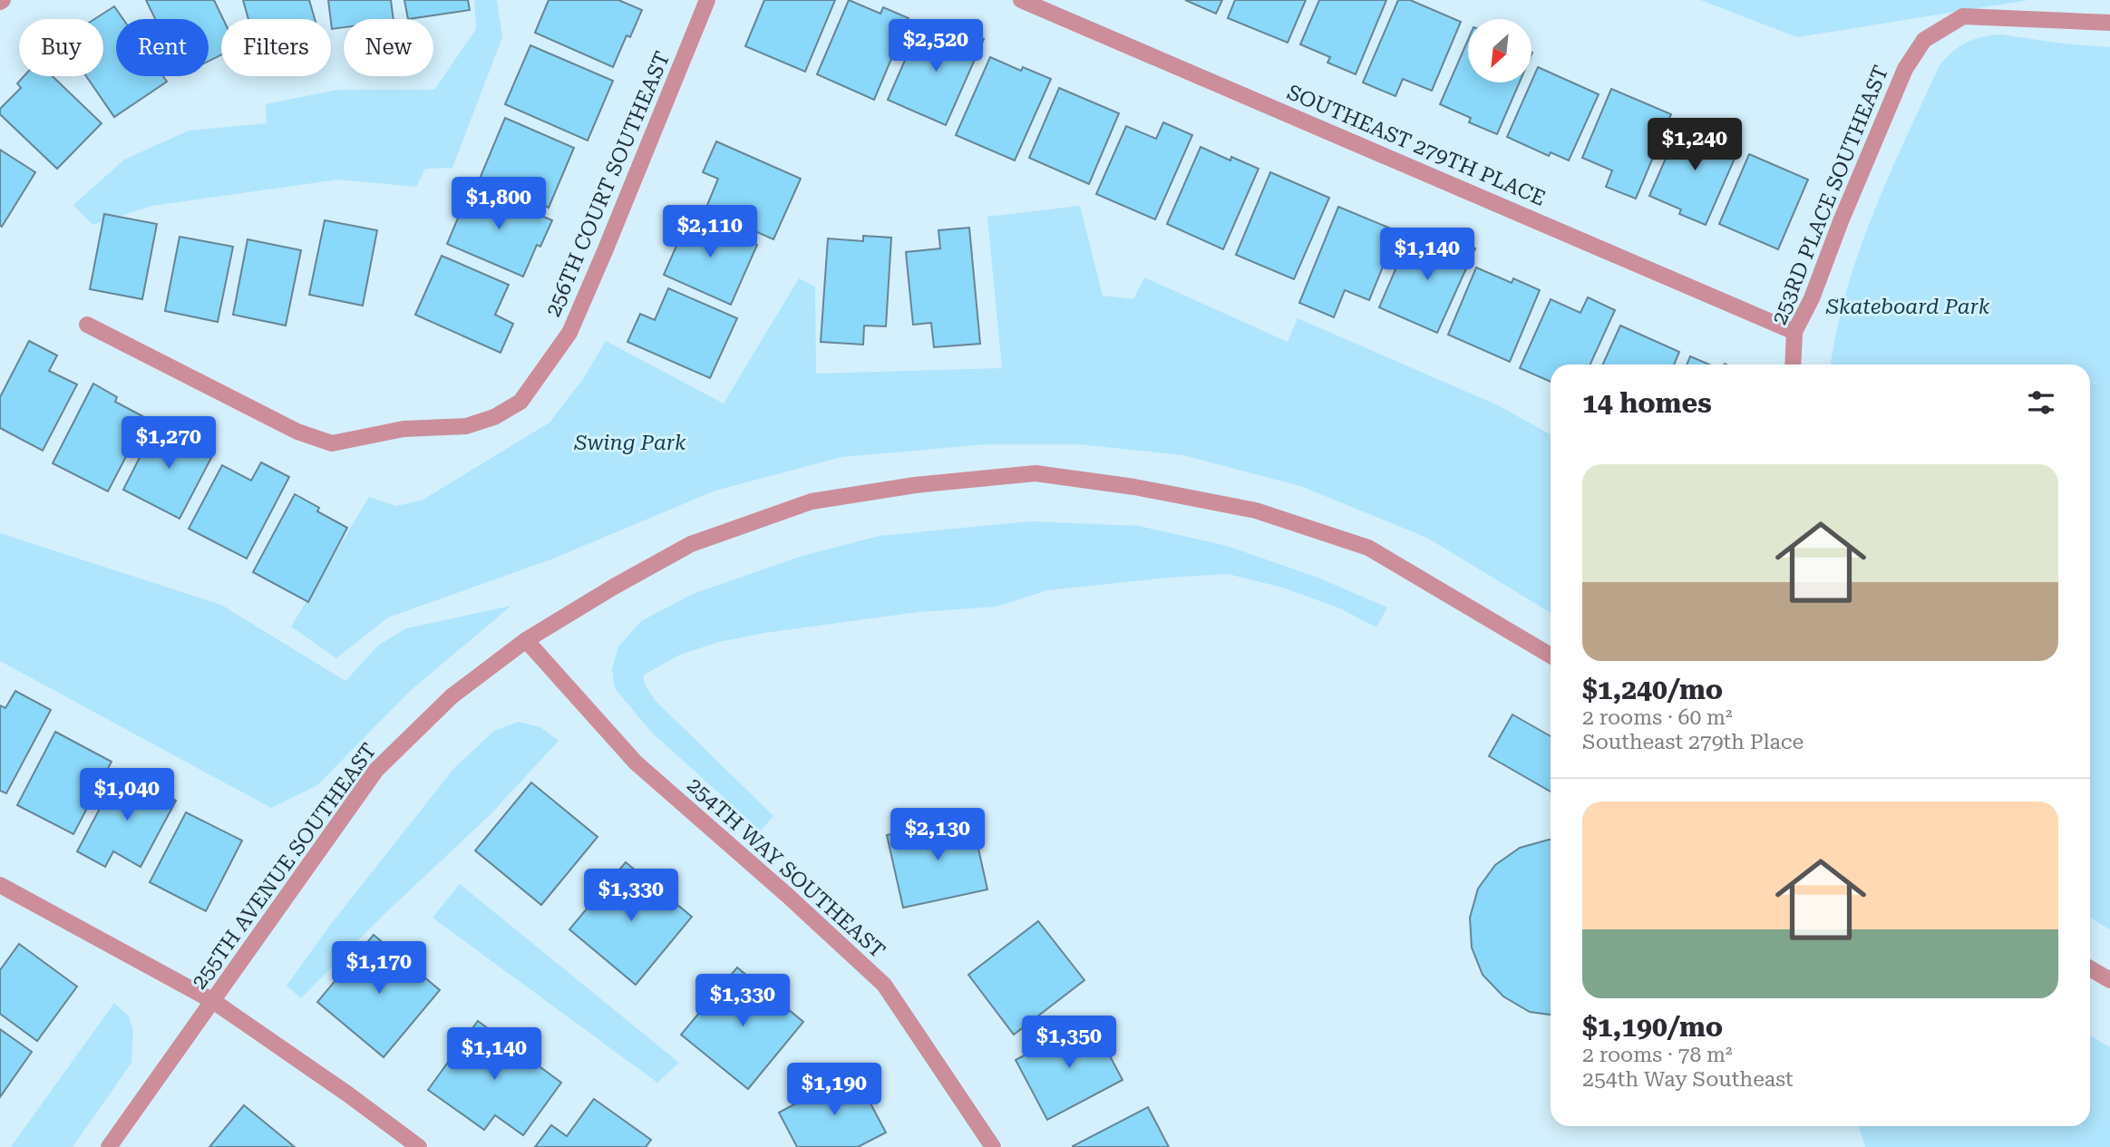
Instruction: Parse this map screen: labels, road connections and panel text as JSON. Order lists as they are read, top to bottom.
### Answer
{
  "streets": {
    "street": [
      "SOUTHEAST 279TH PLACE",
      "256TH COURT SOUTHEAST",
      "253RD PLACE SOUTHEAST",
      "255TH AVENUE SOUTHEAST",
      "254TH WAY SOUTHEAST"
    ]
  },
  "crossings": [
    ["SOUTHEAST 279TH PLACE", "253RD PLACE SOUTHEAST"],
    ["255TH AVENUE SOUTHEAST", "254TH WAY SOUTHEAST"]
  ],
  "parks": ["Skateboard Park", "Swing Park"],
  "north": "bottom left",
  "page": {
    "price": [
      "$2,520",
      "$1,240",
      "$1,800",
      "$2,110",
      "$1,140",
      "$1,270",
      "$1,040",
      "$2,130",
      "$1,330",
      "$1,170",
      "$1,330",
      "$1,350",
      "$1,140",
      "$1,190"
    ],
    "chip": [
      "Buy",
      "Rent",
      "Filters",
      "New"
    ],
    "heading": "14 homes",
    "list": [
      {
        "name": "$1,240/mo",
        "note": "2 rooms · 60 m² · Southeast 279th Place"
      },
      {
        "name": "$1,190/mo",
        "note": "2 rooms · 78 m² · 254th Way Southeast"
      }
    ]
  }
}
